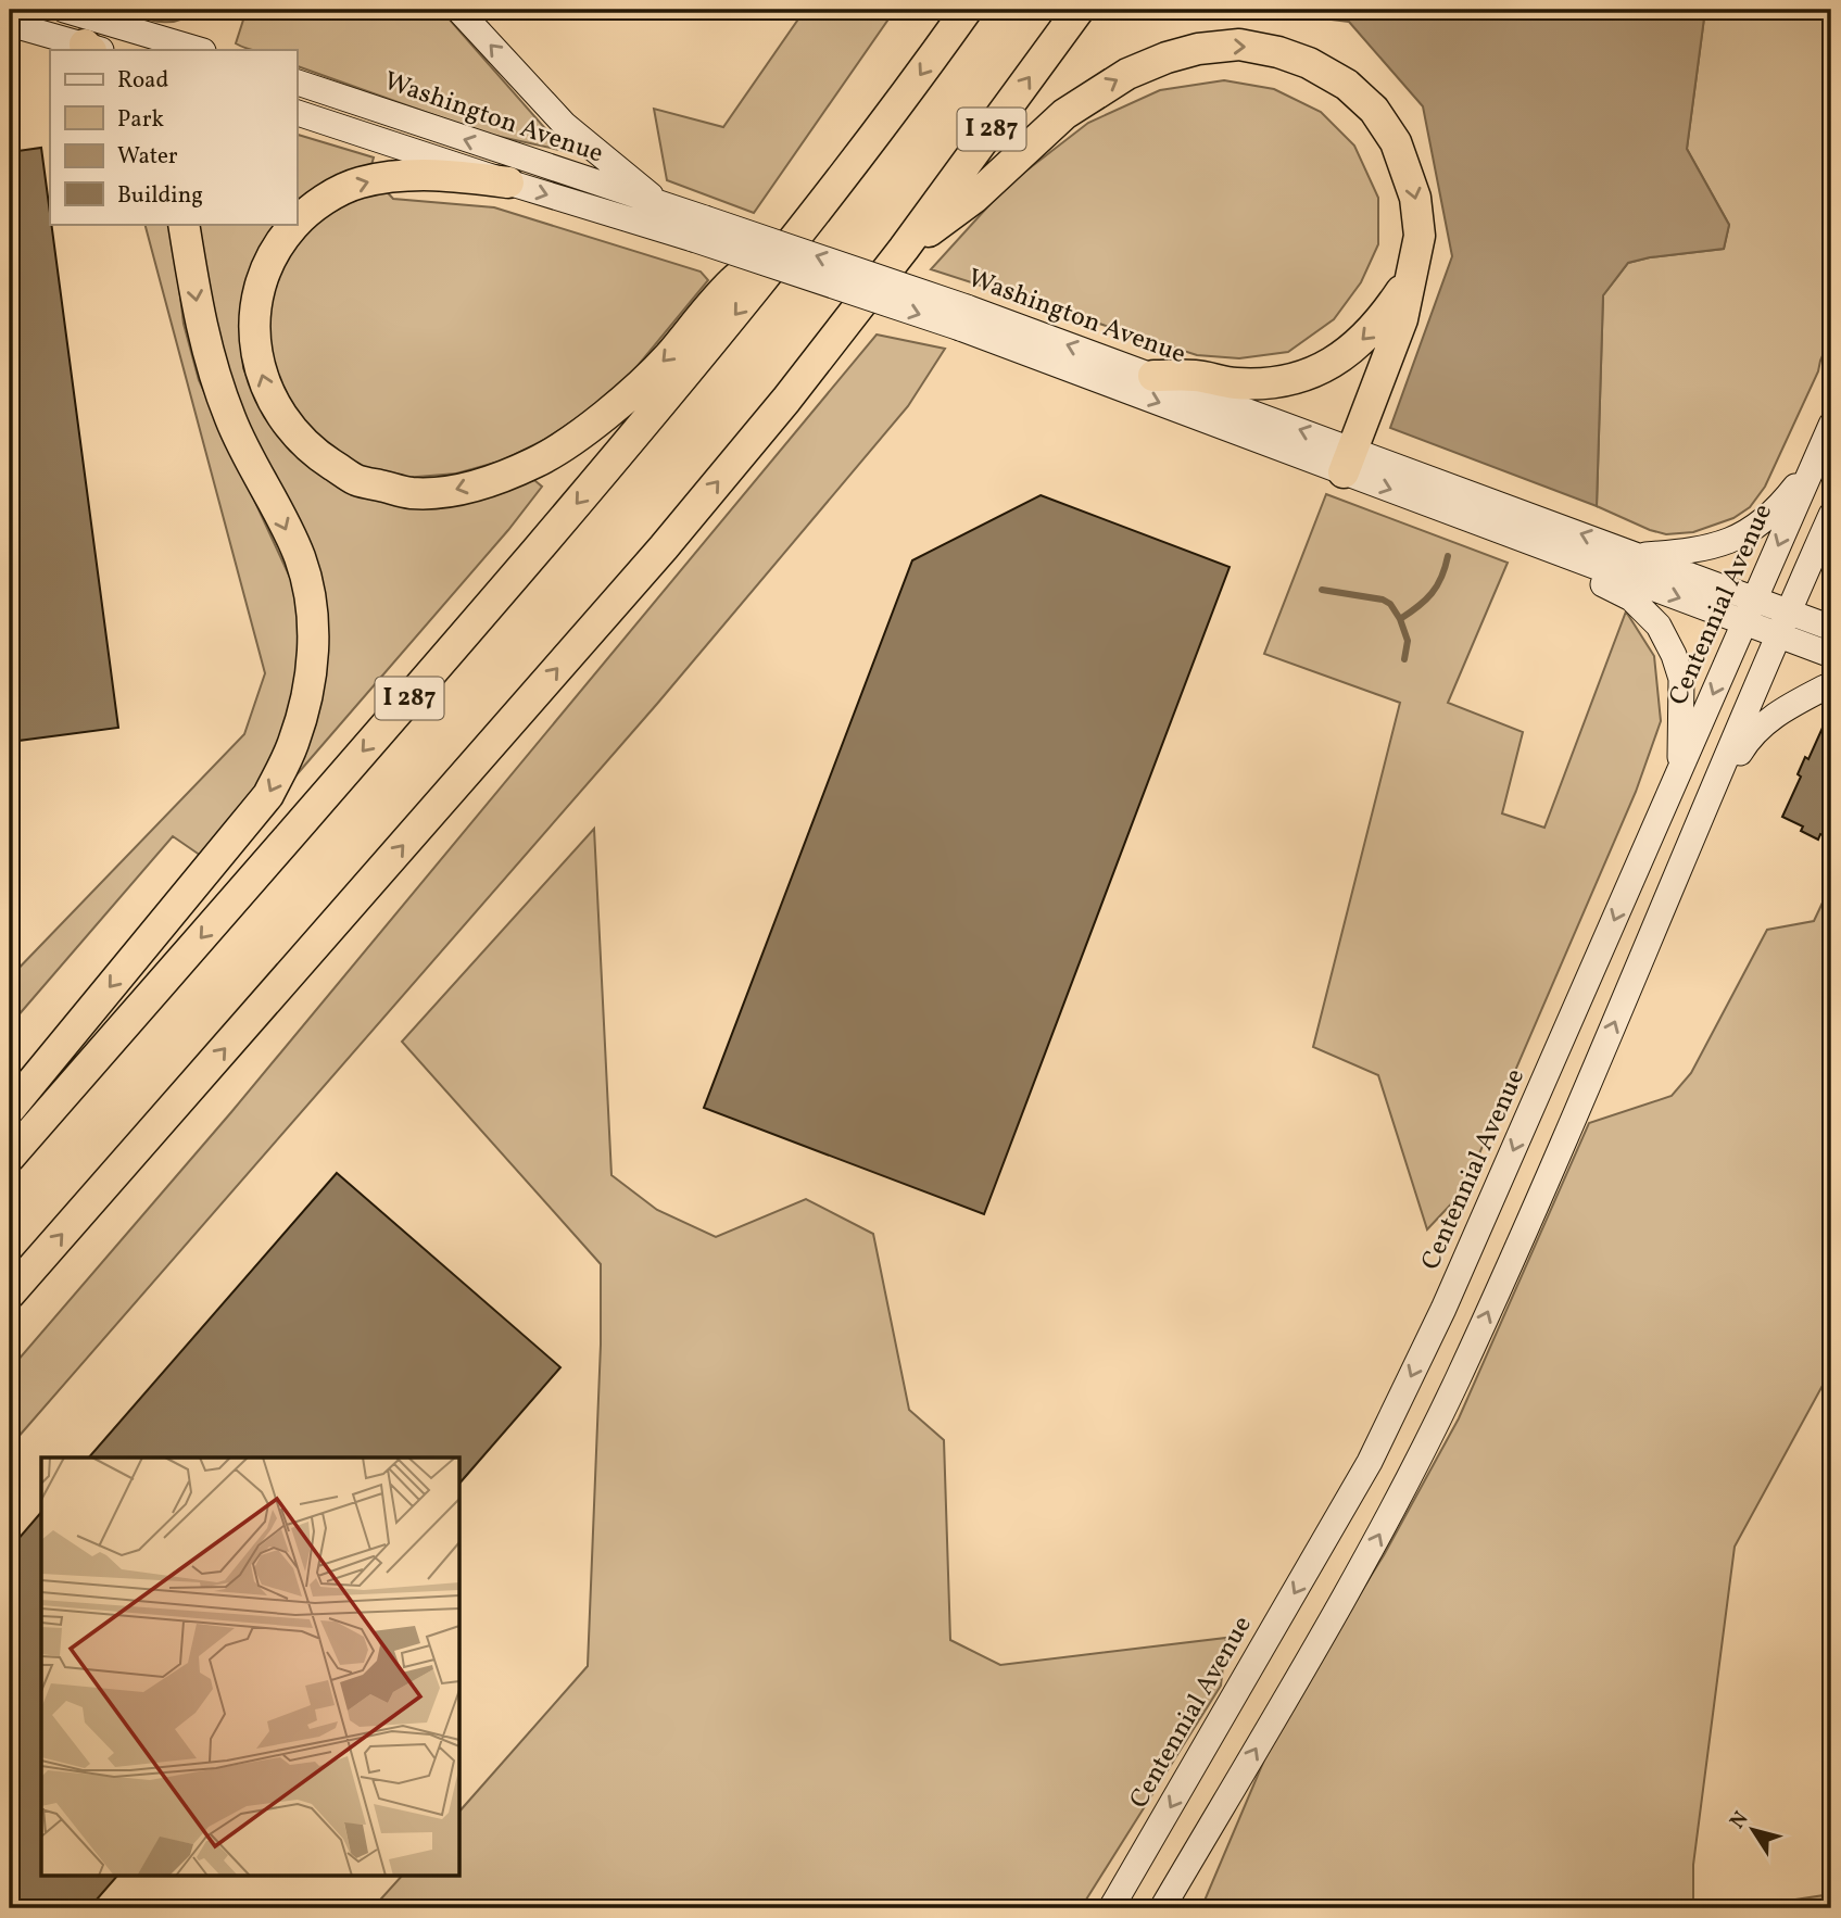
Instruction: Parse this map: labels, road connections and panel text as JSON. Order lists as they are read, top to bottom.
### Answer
{
  "streets": {
    "highway": ["I 287"],
    "main road": ["Washington Avenue", "Centennial Avenue"]
  },
  "crossings": [
    ["Washington Avenue", "Centennial Avenue"]
  ],
  "legend": [
    "Road",
    "Park",
    "Water",
    "Building"
  ],
  "north": "top left"
}
